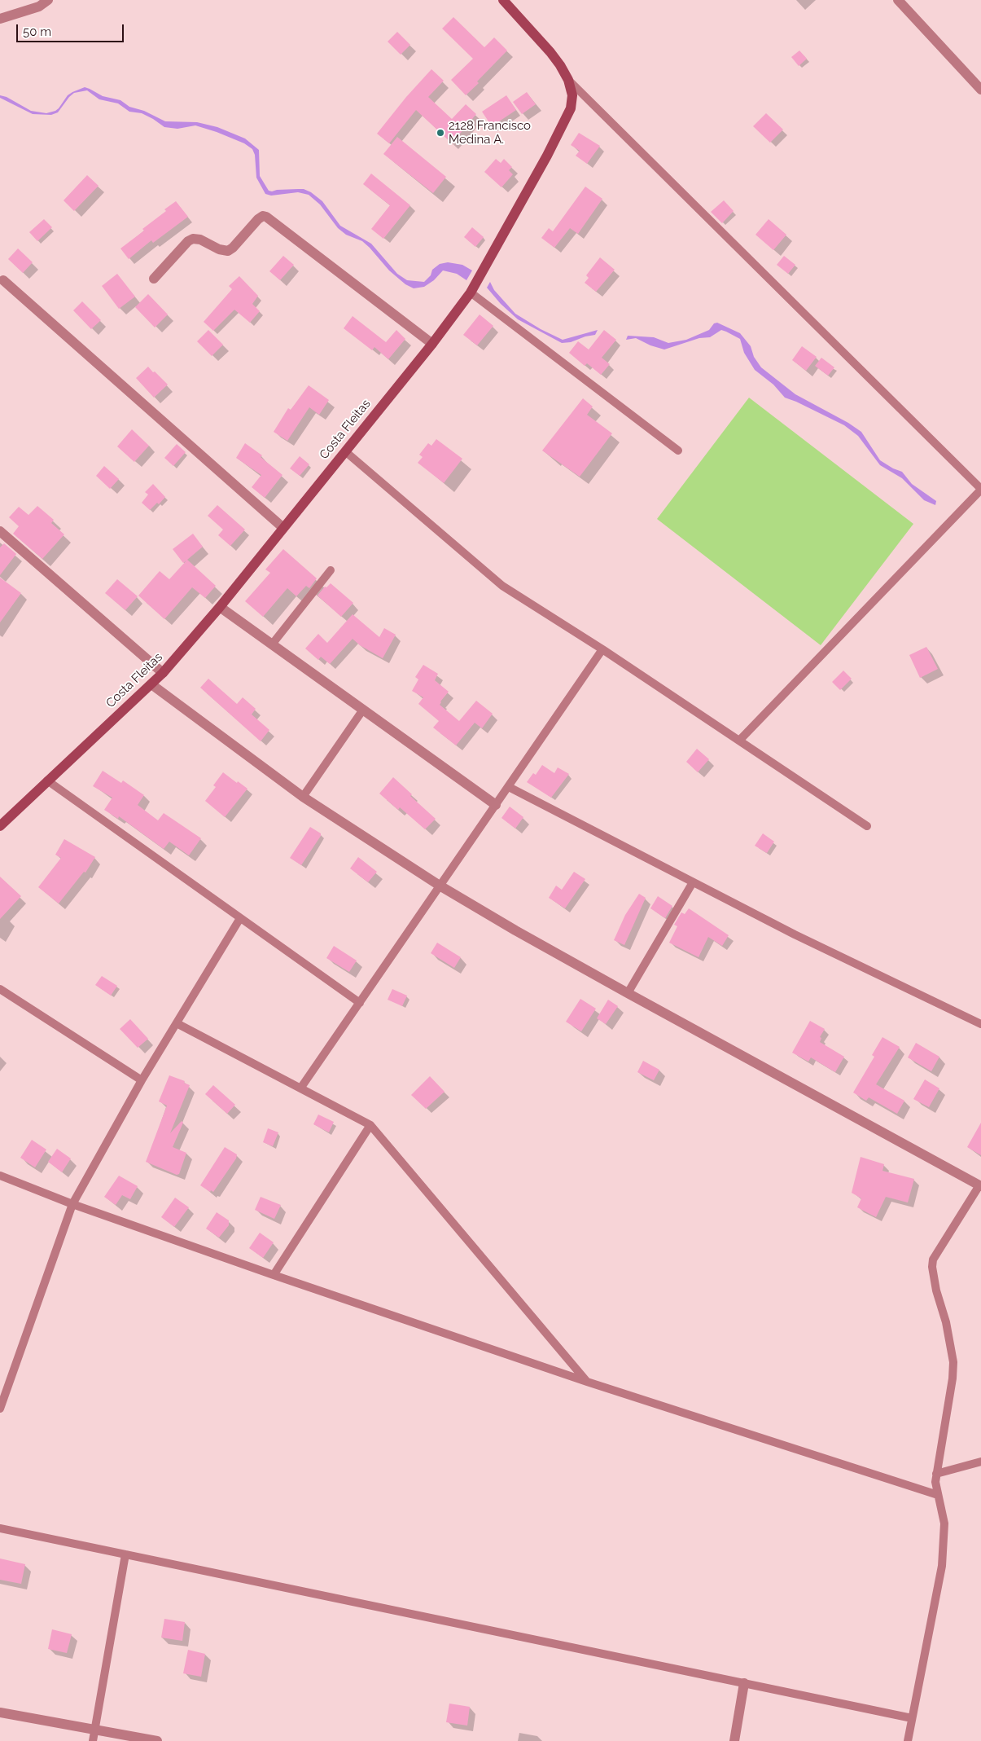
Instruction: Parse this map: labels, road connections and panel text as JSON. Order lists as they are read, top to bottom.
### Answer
{
  "streets": {
    "main road": ["Costa Fleitas"]
  },
  "places": ["2128 Francisco Medina A."],
  "scale_bar": "50 m"
}
